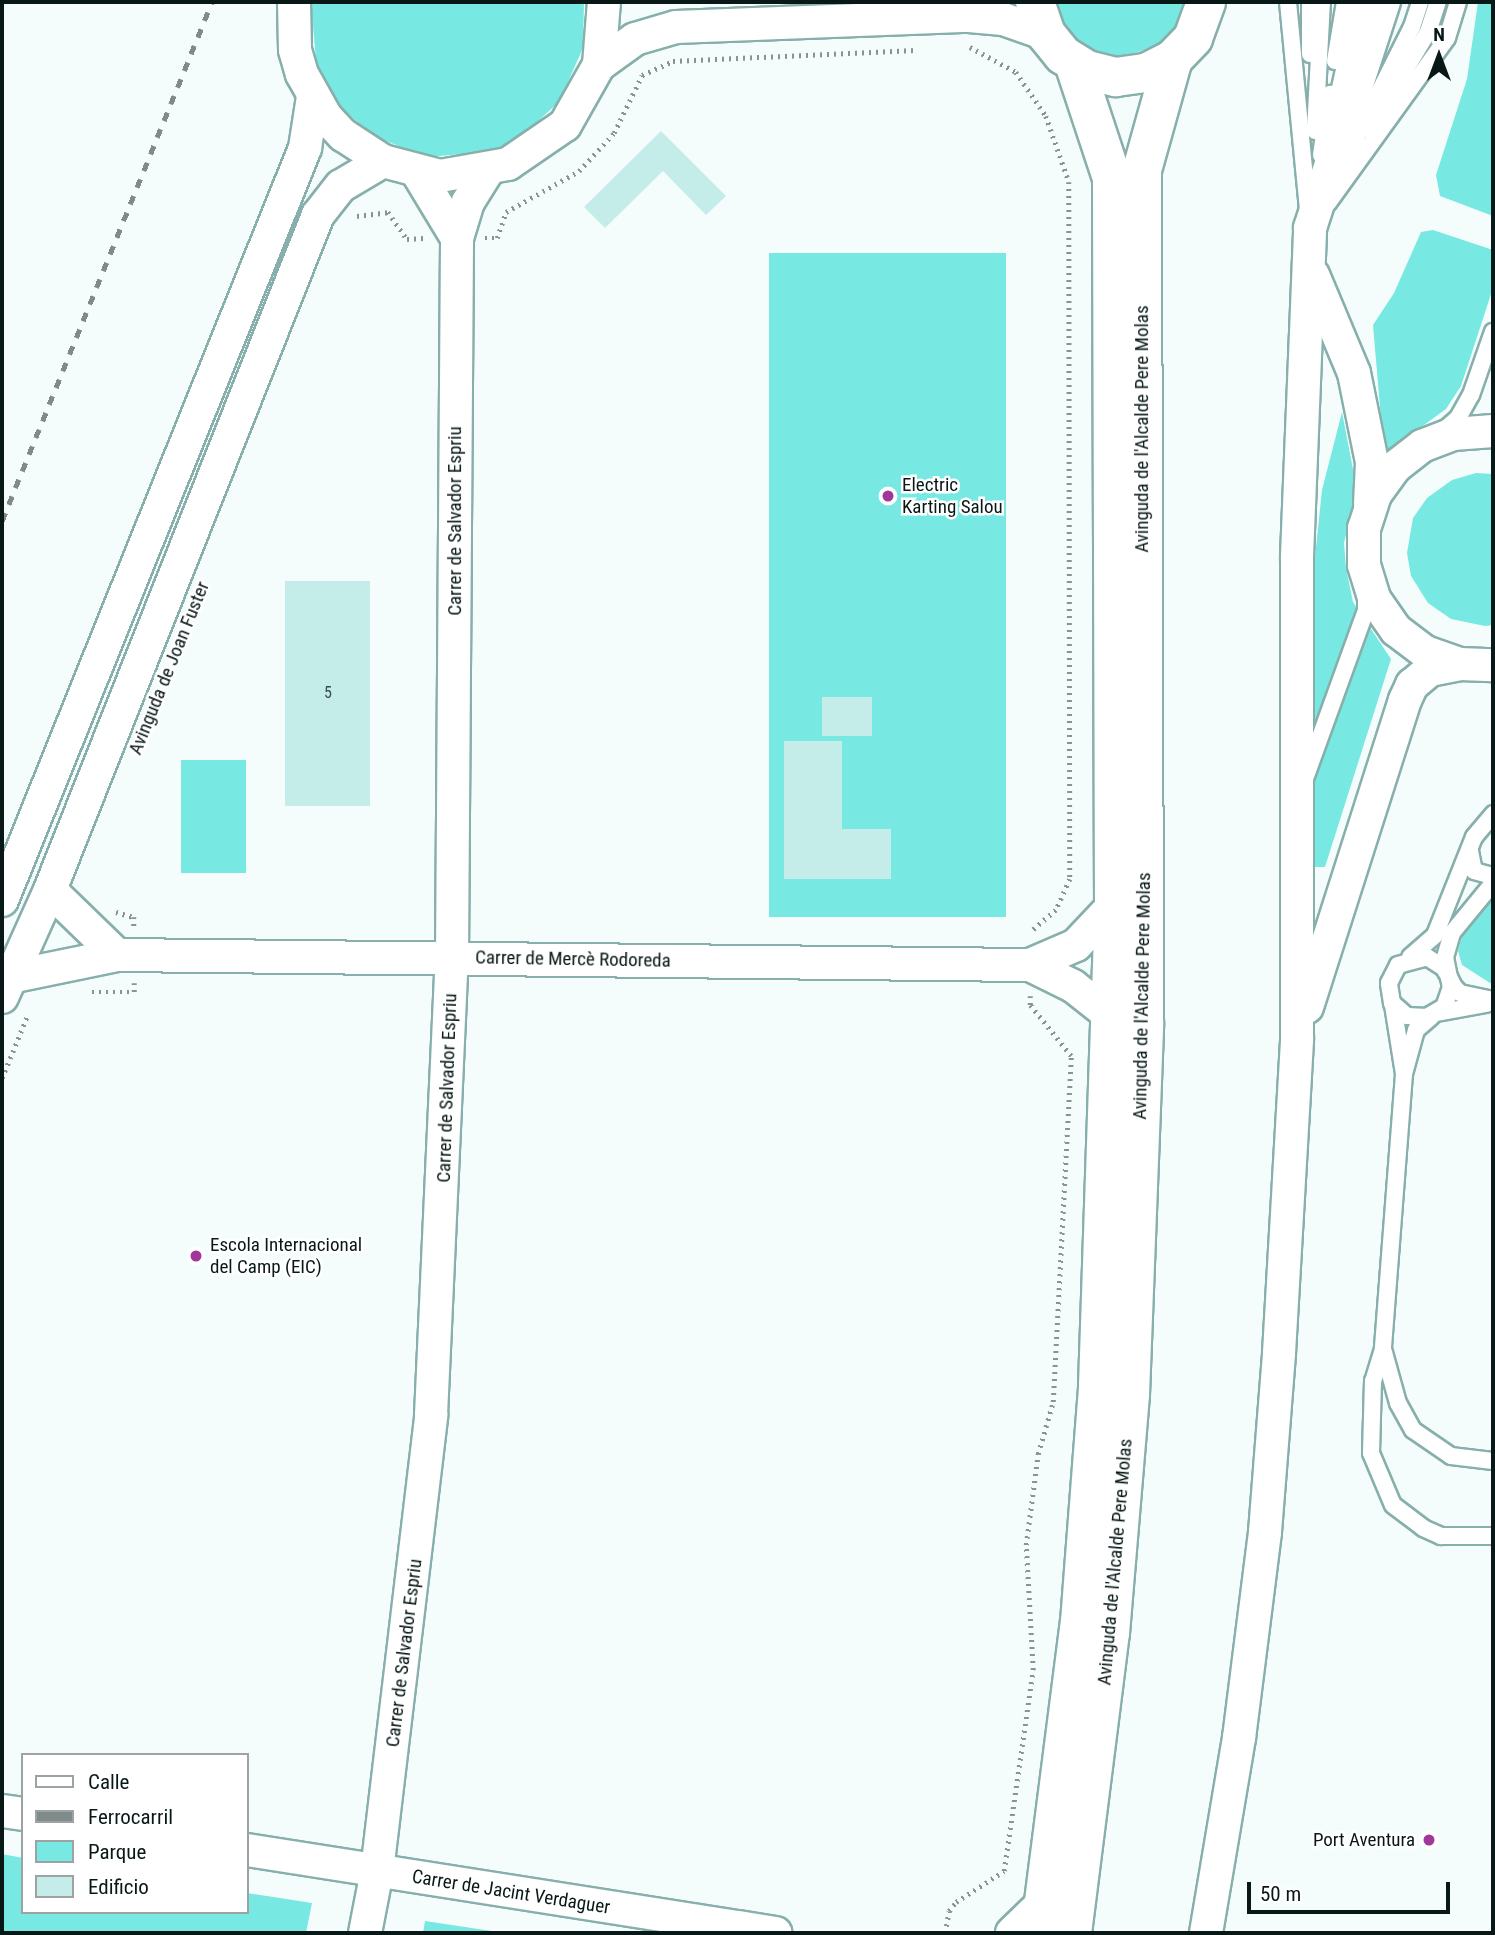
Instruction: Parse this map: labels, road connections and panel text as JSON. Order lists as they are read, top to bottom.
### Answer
{
  "streets": {
    "street": [
      "Avinguda de l'Alcalde Pere Molas",
      "Carrer de Salvador Espriu",
      "Avinguda de Joan Fuster",
      "Carrer de Mercè Rodoreda",
      "Carrer de Jacint Verdaguer"
    ]
  },
  "crossings": [
    ["Avinguda de l'Alcalde Pere Molas", "Carrer de Mercè Rodoreda"],
    ["Carrer de Salvador Espriu", "Carrer de Mercè Rodoreda"],
    ["Carrer de Salvador Espriu", "Carrer de Jacint Verdaguer"],
    ["Avinguda de Joan Fuster", "Carrer de Mercè Rodoreda"]
  ],
  "places": ["Electric Karting Salou", "Escola Internacional del Camp (EIC)", "Port Aventura"],
  "house_numbers": ["5"],
  "legend": [
    "Calle",
    "Ferrocarril",
    "Parque",
    "Edificio"
  ],
  "scale_bar": "50 m",
  "north": "top"
}
